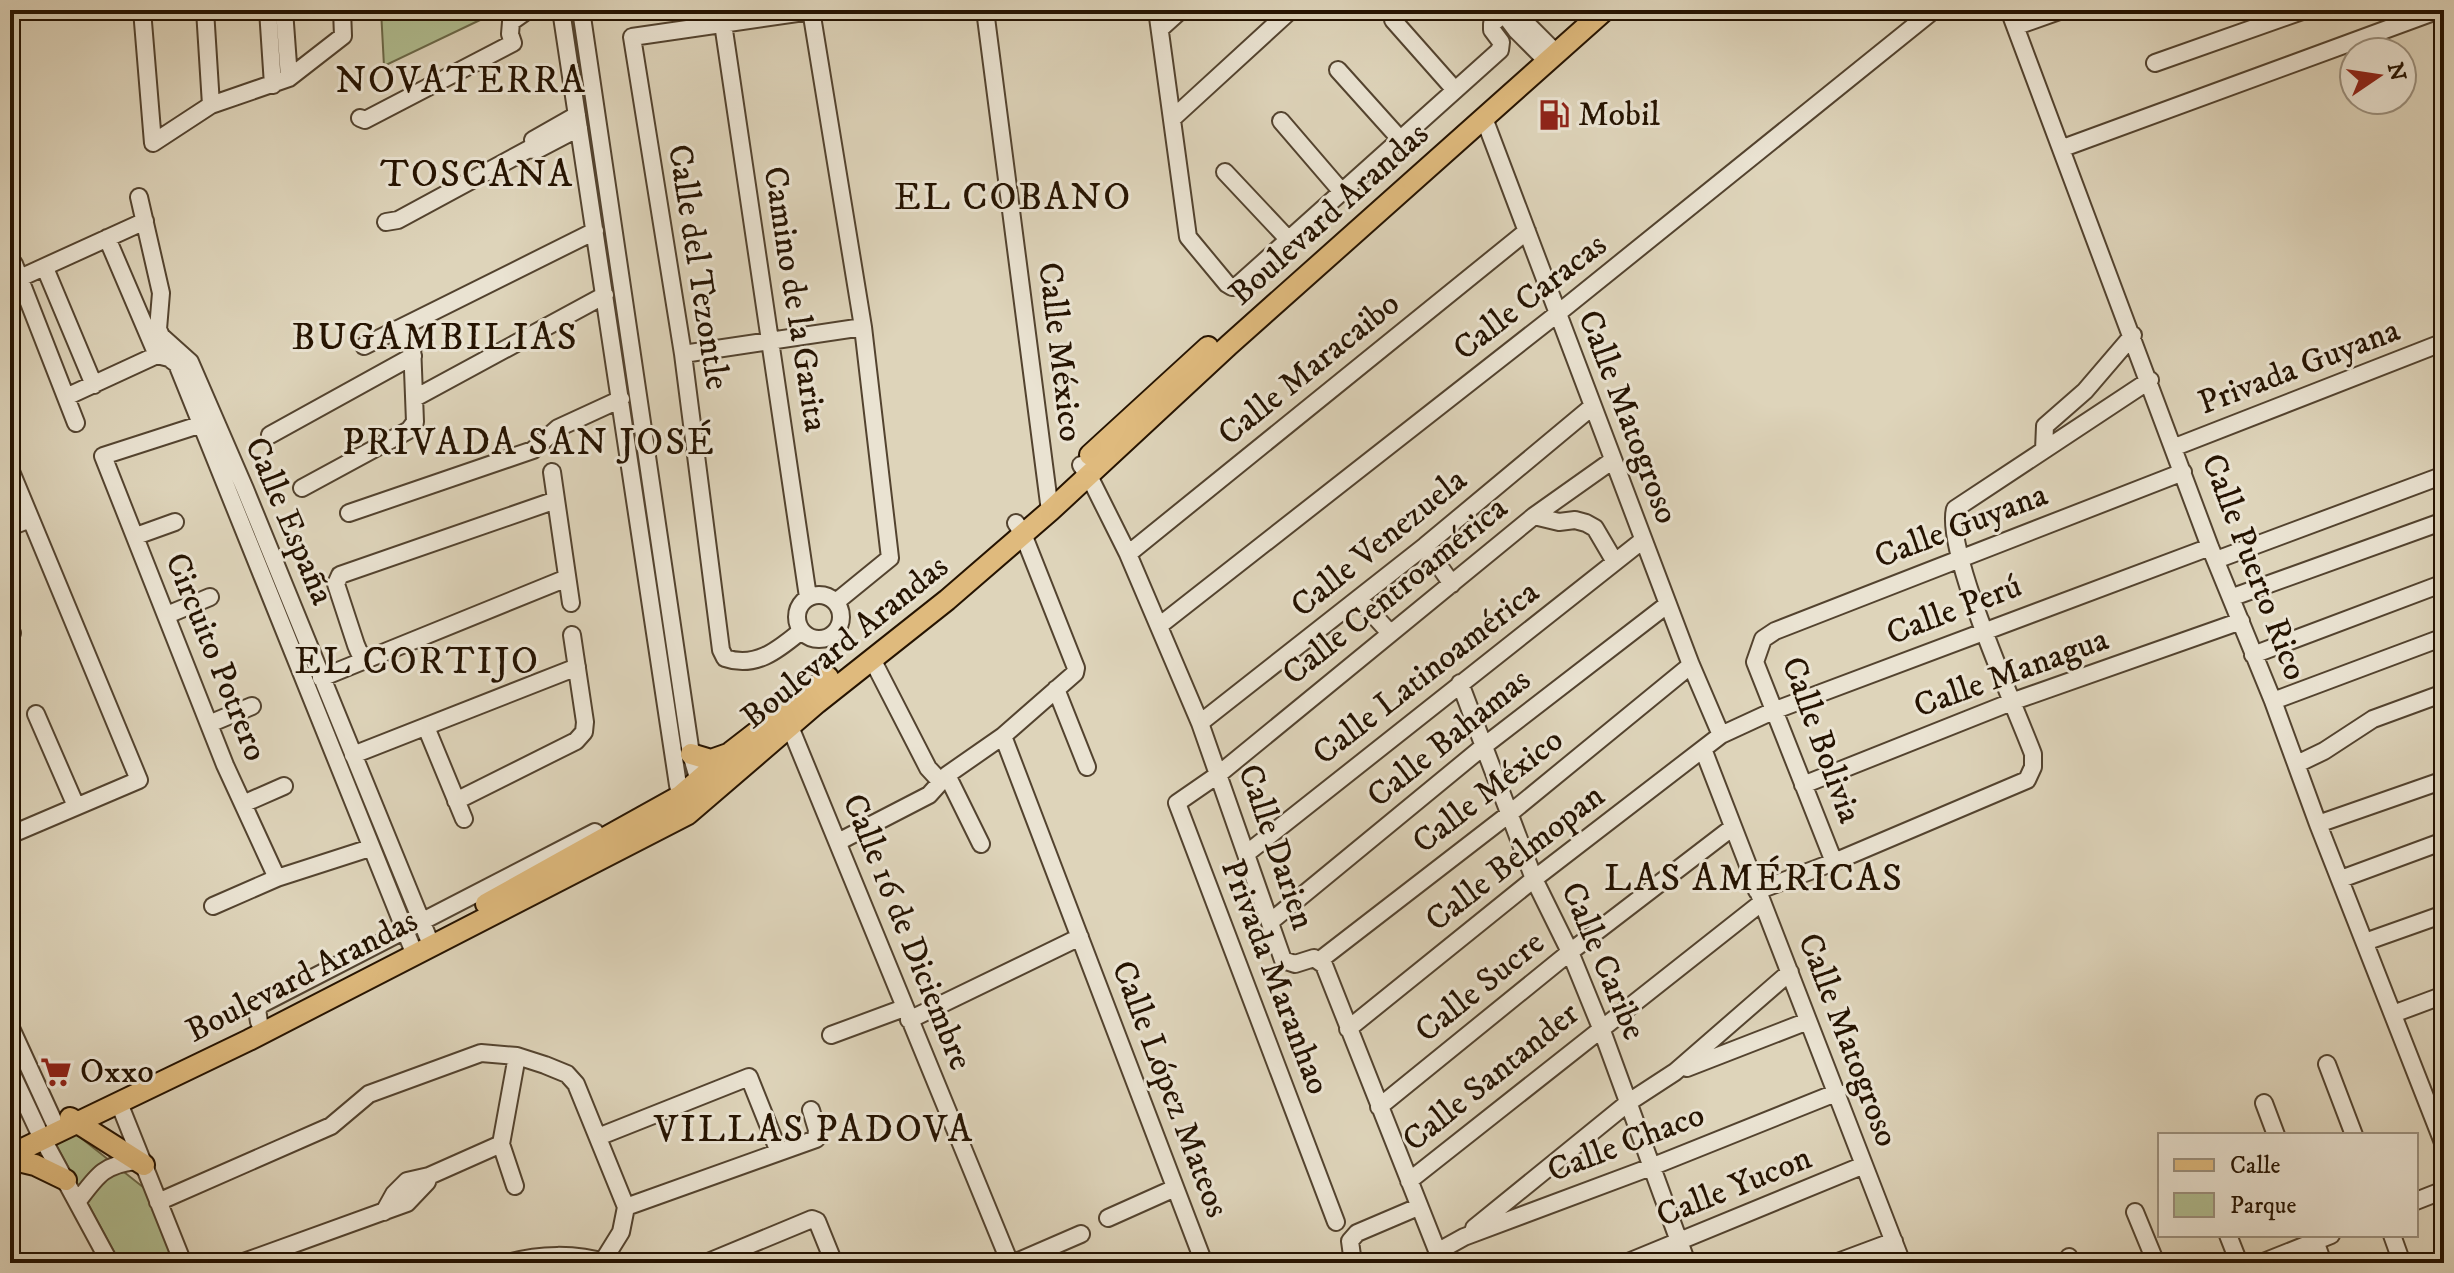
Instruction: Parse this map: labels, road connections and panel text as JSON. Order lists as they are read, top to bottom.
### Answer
{
  "streets": {
    "main road": ["Boulevard Arandas"],
    "street": [
      "Calle del Tezontle",
      "Calle Caracas",
      "Camino de la Garita",
      "Calle México",
      "Privada Guyana",
      "Calle Maracaibo",
      "Calle Matogroso",
      "Calle España",
      "Calle Guyana",
      "Calle Venezuela",
      "Calle Puerto Rico",
      "Calle Centroamérica",
      "Calle Perú",
      "Circuito Potrero",
      "Calle Latinoamérica",
      "Calle Managua",
      "Calle Bahamas",
      "Calle Bolivia",
      "Calle Darien",
      "Calle Belmopan",
      "Calle 16 de Diciembre",
      "Calle Caribe",
      "Privada Maranhao",
      "Calle Sucre",
      "Calle Santander",
      "Calle López Mateos",
      "Calle Chaco",
      "Calle Yucon"
    ]
  },
  "crossings": [
    ["Boulevard Arandas", "Calle México"],
    ["Boulevard Arandas", "Calle Matogroso"],
    ["Boulevard Arandas", "Calle España"],
    ["Boulevard Arandas", "Calle Darien"],
    ["Boulevard Arandas", "Calle 16 de Diciembre"],
    ["Calle del Tezontle", "Camino de la Garita"],
    ["Calle Caracas", "Calle Matogroso"],
    ["Calle Caracas", "Calle Darien"],
    ["Calle México", "Calle Matogroso"],
    ["Calle México", "Calle Darien"],
    ["Calle México", "Calle Caribe"],
    ["Privada Guyana", "Calle Puerto Rico"],
    ["Calle Maracaibo", "Calle Matogroso"],
    ["Calle Maracaibo", "Calle Darien"],
    ["Calle Matogroso", "Calle Venezuela"],
    ["Calle Matogroso", "Calle Centroamérica"],
    ["Calle Matogroso", "Calle Perú"],
    ["Calle Matogroso", "Calle Latinoamérica"],
    ["Calle Matogroso", "Calle Bahamas"],
    ["Calle Matogroso", "Calle Belmopan"],
    ["Calle Matogroso", "Calle Sucre"],
    ["Calle Matogroso", "Calle Santander"],
    ["Calle Matogroso", "Calle Chaco"],
    ["Calle Matogroso", "Calle Yucon"],
    ["Calle España", "Circuito Potrero"],
    ["Calle Guyana", "Calle Puerto Rico"],
    ["Calle Guyana", "Calle Bolivia"],
    ["Calle Venezuela", "Calle Darien"],
    ["Calle Puerto Rico", "Calle Perú"],
    ["Calle Puerto Rico", "Calle Managua"],
    ["Calle Centroamérica", "Calle Darien"],
    ["Calle Centroamérica", "Privada Maranhao"],
    ["Calle Perú", "Calle Bolivia"],
    ["Calle Perú", "Calle Belmopan"],
    ["Calle Latinoamérica", "Calle Darien"],
    ["Calle Latinoamérica", "Calle Caribe"],
    ["Calle Managua", "Calle Bolivia"],
    ["Calle Managua", "Calle Santander"],
    ["Calle Bahamas", "Calle Darien"],
    ["Calle Bahamas", "Calle Caribe"],
    ["Calle Bolivia", "Calle Santander"],
    ["Calle Darien", "Calle Belmopan"],
    ["Calle Darien", "Privada Maranhao"],
    ["Calle Darien", "Calle Sucre"],
    ["Calle Darien", "Calle Santander"],
    ["Calle Darien", "Calle Chaco"],
    ["Calle Belmopan", "Calle Caribe"],
    ["Calle 16 de Diciembre", "Calle López Mateos"],
    ["Calle Caribe", "Calle Sucre"],
    ["Calle Caribe", "Calle Santander"],
    ["Calle Caribe", "Calle Chaco"],
    ["Calle Caribe", "Calle Yucon"]
  ],
  "districts": [
    "NOVATERRA",
    "TOSCANA",
    "EL COBANO",
    "BUGAMBILIAS",
    "PRIVADA SAN JOSÉ",
    "EL CORTIJO",
    "LAS AMÉRICAS",
    "VILLAS PADOVA"
  ],
  "places": {
    "fuel station": ["Mobil"],
    "supermarket": ["Oxxo"]
  },
  "legend": ["Calle", "Parque"],
  "north": "right"
}
